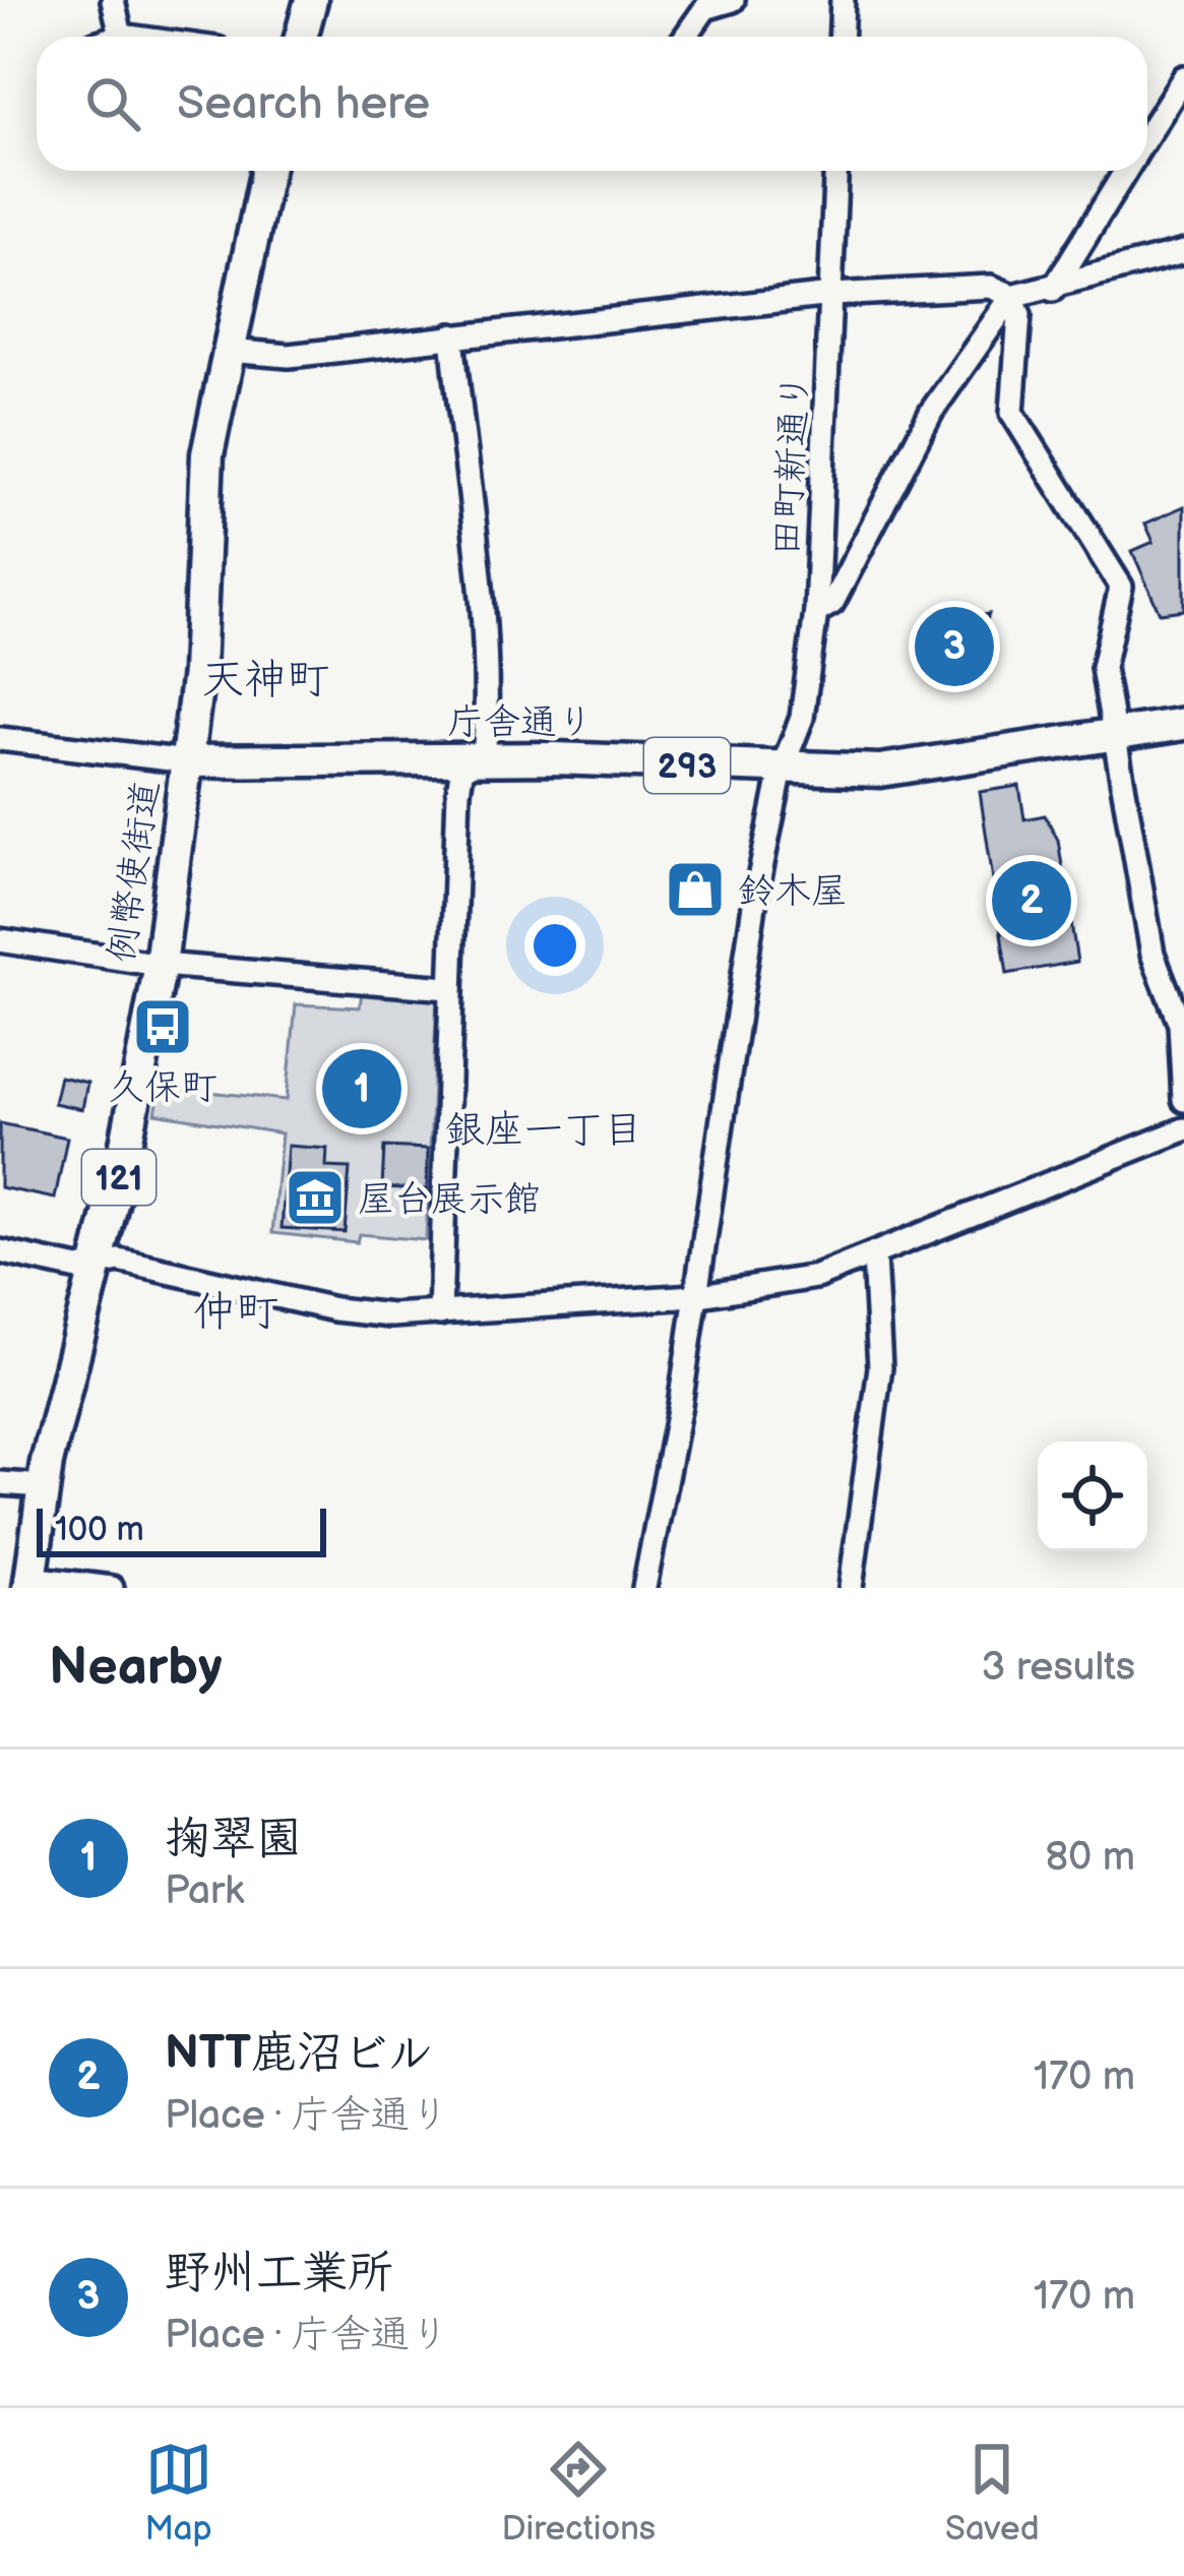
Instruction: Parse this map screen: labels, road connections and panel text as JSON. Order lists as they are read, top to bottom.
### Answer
{
  "streets": {
    "highway": [
      "庁舎通り",
      "293",
      "例幣使街道",
      "121"
    ],
    "street": ["田町新通り"]
  },
  "crossings": [
    ["田町新通り", "庁舎通り"],
    ["庁舎通り", "例幣使街道"]
  ],
  "districts": ["天神町", "銀座一丁目", "仲町"],
  "places": {
    "shop": ["鈴木屋"],
    "bus stop": ["久保町"],
    "museum": ["屋台展示館"]
  },
  "scale_bar": "100 m",
  "page": {
    "search": "Search here",
    "pins": ["3", "2", "1"],
    "scale": "100 m",
    "heading": ["Nearby", "3 results"],
    "list": [
      {
        "mark": "1",
        "name": "掬翠園",
        "note": "Park",
        "value": "80 m"
      },
      {
        "mark": "2",
        "name": "NTT鹿沼ビル",
        "note": "Place · 庁舎通り",
        "value": "170 m"
      },
      {
        "mark": "3",
        "name": "野州工業所",
        "note": "Place · 庁舎通り",
        "value": "170 m"
      }
    ],
    "nav": ["Map", "Directions", "Saved"]
  }
}
